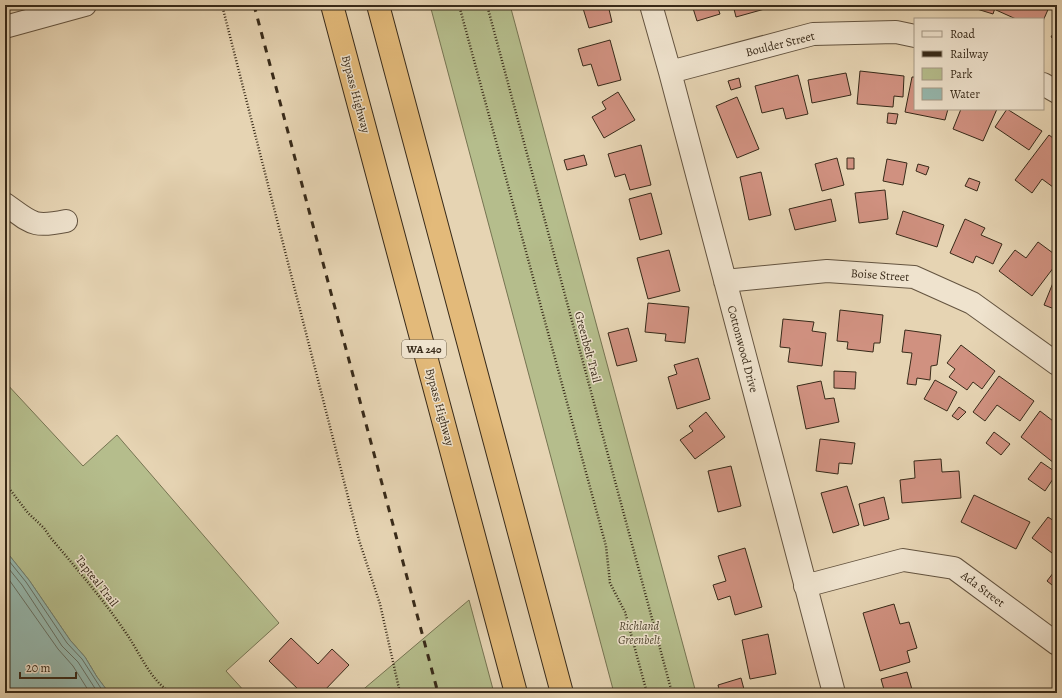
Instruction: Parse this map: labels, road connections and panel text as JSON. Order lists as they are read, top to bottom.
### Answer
{
  "streets": {
    "highway": ["Bypass Highway", "WA 240"],
    "street": [
      "Boulder Street",
      "Boise Street",
      "Cottonwood Drive",
      "Ada Street"
    ],
    "path": ["Greenbelt Trail", "Tapteal Trail"]
  },
  "crossings": [
    ["Boulder Street", "Cottonwood Drive"],
    ["Boise Street", "Cottonwood Drive"],
    ["Cottonwood Drive", "Ada Street"]
  ],
  "parks": ["Richland Greenbelt"],
  "legend": [
    "Road",
    "Railway",
    "Park",
    "Water"
  ],
  "scale_bar": "20 m"
}
